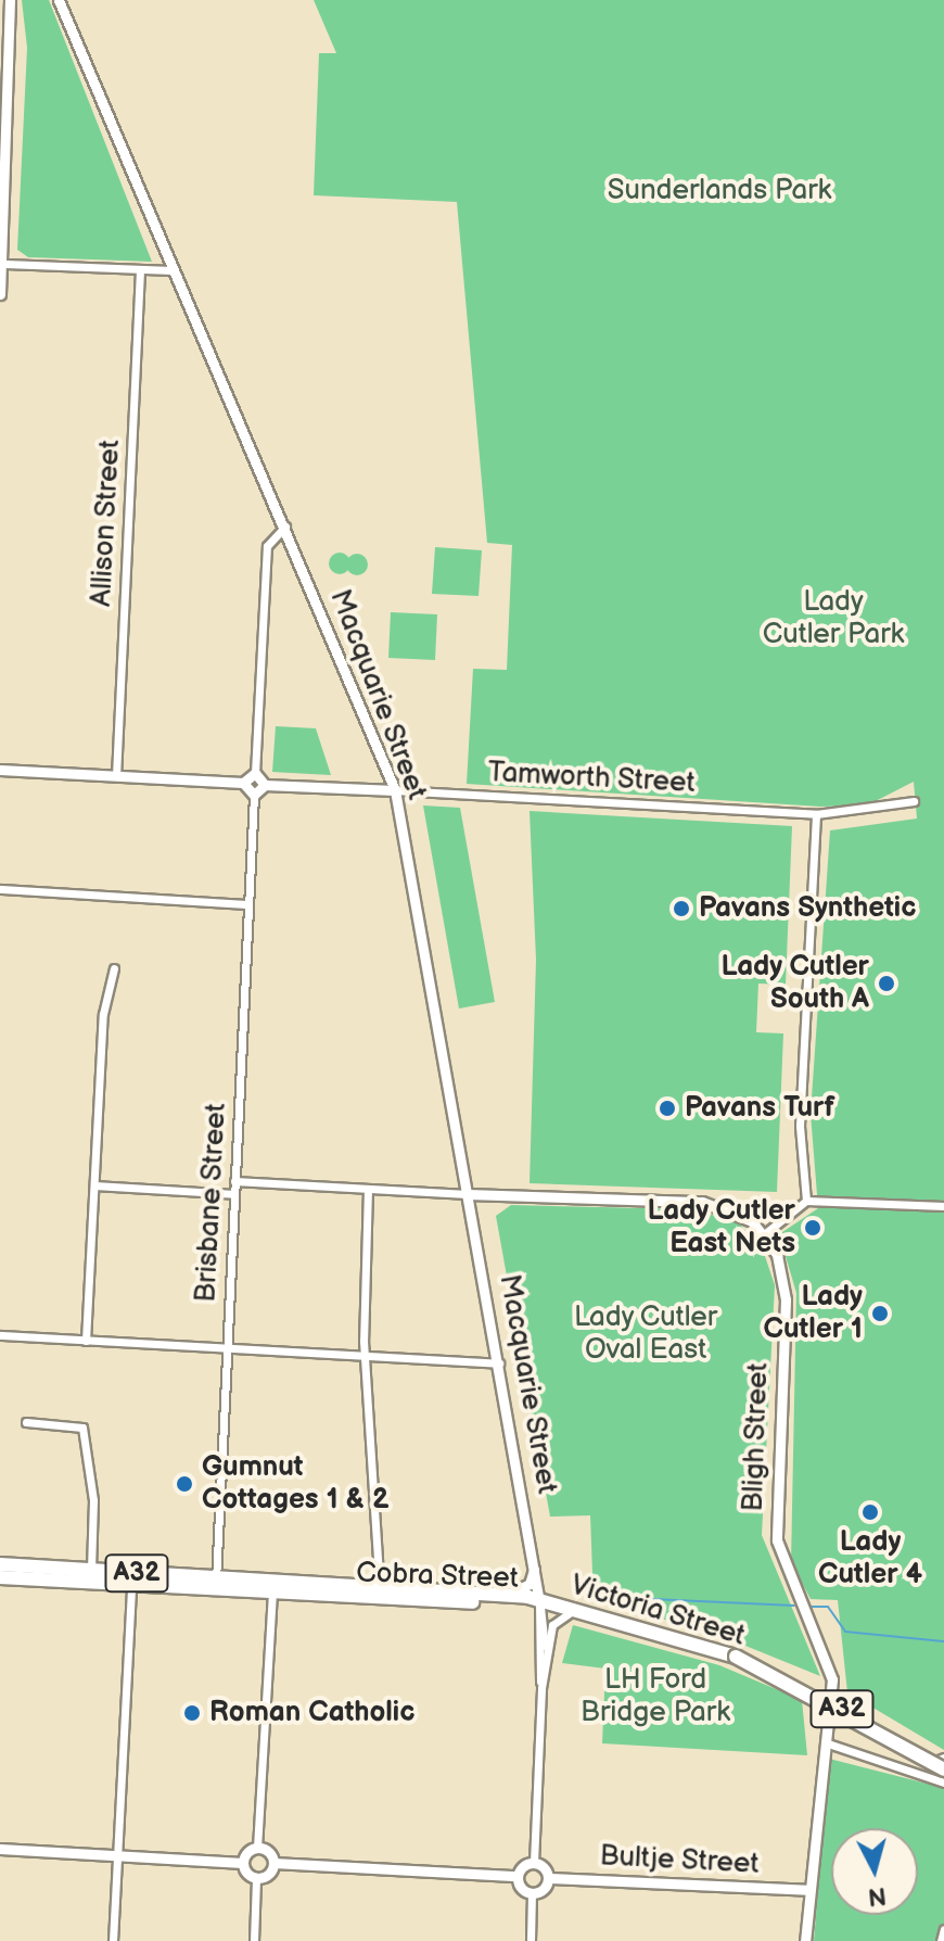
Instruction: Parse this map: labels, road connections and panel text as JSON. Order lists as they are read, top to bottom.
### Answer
{
  "streets": {
    "highway": ["A32", "Cobra Street", "Victoria Street"],
    "street": [
      "Allison Street",
      "Macquarie Street",
      "Tamworth Street",
      "Brisbane Street",
      "Bligh Street",
      "Bultje Street"
    ]
  },
  "crossings": [
    ["Macquarie Street", "Tamworth Street"],
    ["Macquarie Street", "Bligh Street"],
    ["Macquarie Street", "Cobra Street"],
    ["Macquarie Street", "Victoria Street"],
    ["Brisbane Street", "Cobra Street"],
    ["Bligh Street", "Bultje Street"],
    ["Cobra Street", "Victoria Street"]
  ],
  "parks": [
    "Sunderlands Park",
    "Lady Cutler Park",
    "Lady Cutler Oval East",
    "LH Ford Bridge Park"
  ],
  "places": [
    "Pavans Synthetic",
    "Lady Cutler South A",
    "Pavans Turf",
    "Lady Cutler East Nets",
    "Lady Cutler 1",
    "Gumnut Cottages 1 & 2",
    "Lady Cutler 4",
    "Roman Catholic"
  ],
  "north": "bottom"
}
